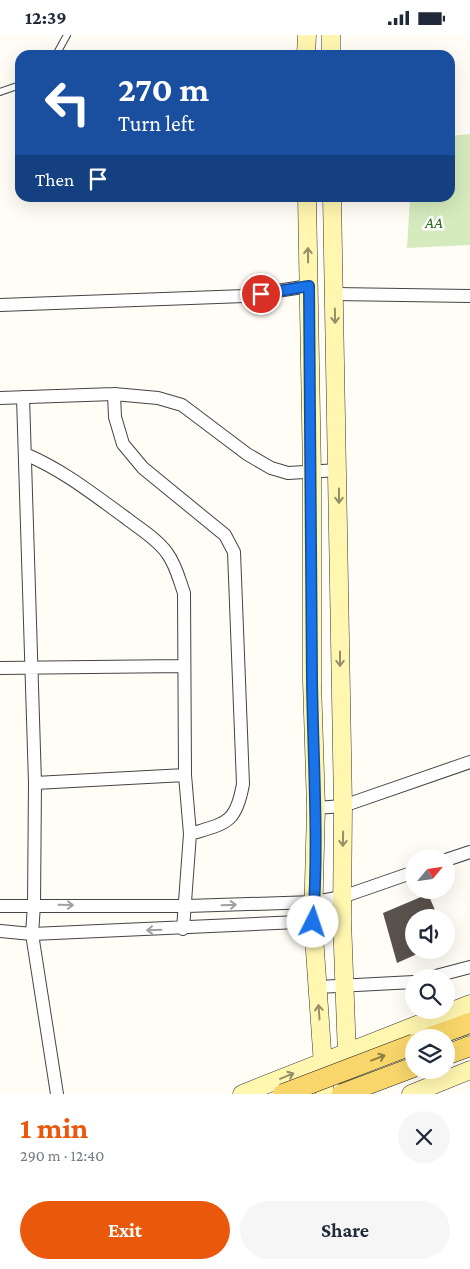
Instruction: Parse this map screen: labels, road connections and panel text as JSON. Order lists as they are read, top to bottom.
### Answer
{
  "parks": ["AA"],
  "north": "top right",
  "page": {
    "status": "12:39",
    "turn": ["270 m", "Turn left"],
    "then": "Then",
    "heading": ["1 min", "290 m · 12:40"],
    "buttons": ["Exit", "Share"]
  }
}
